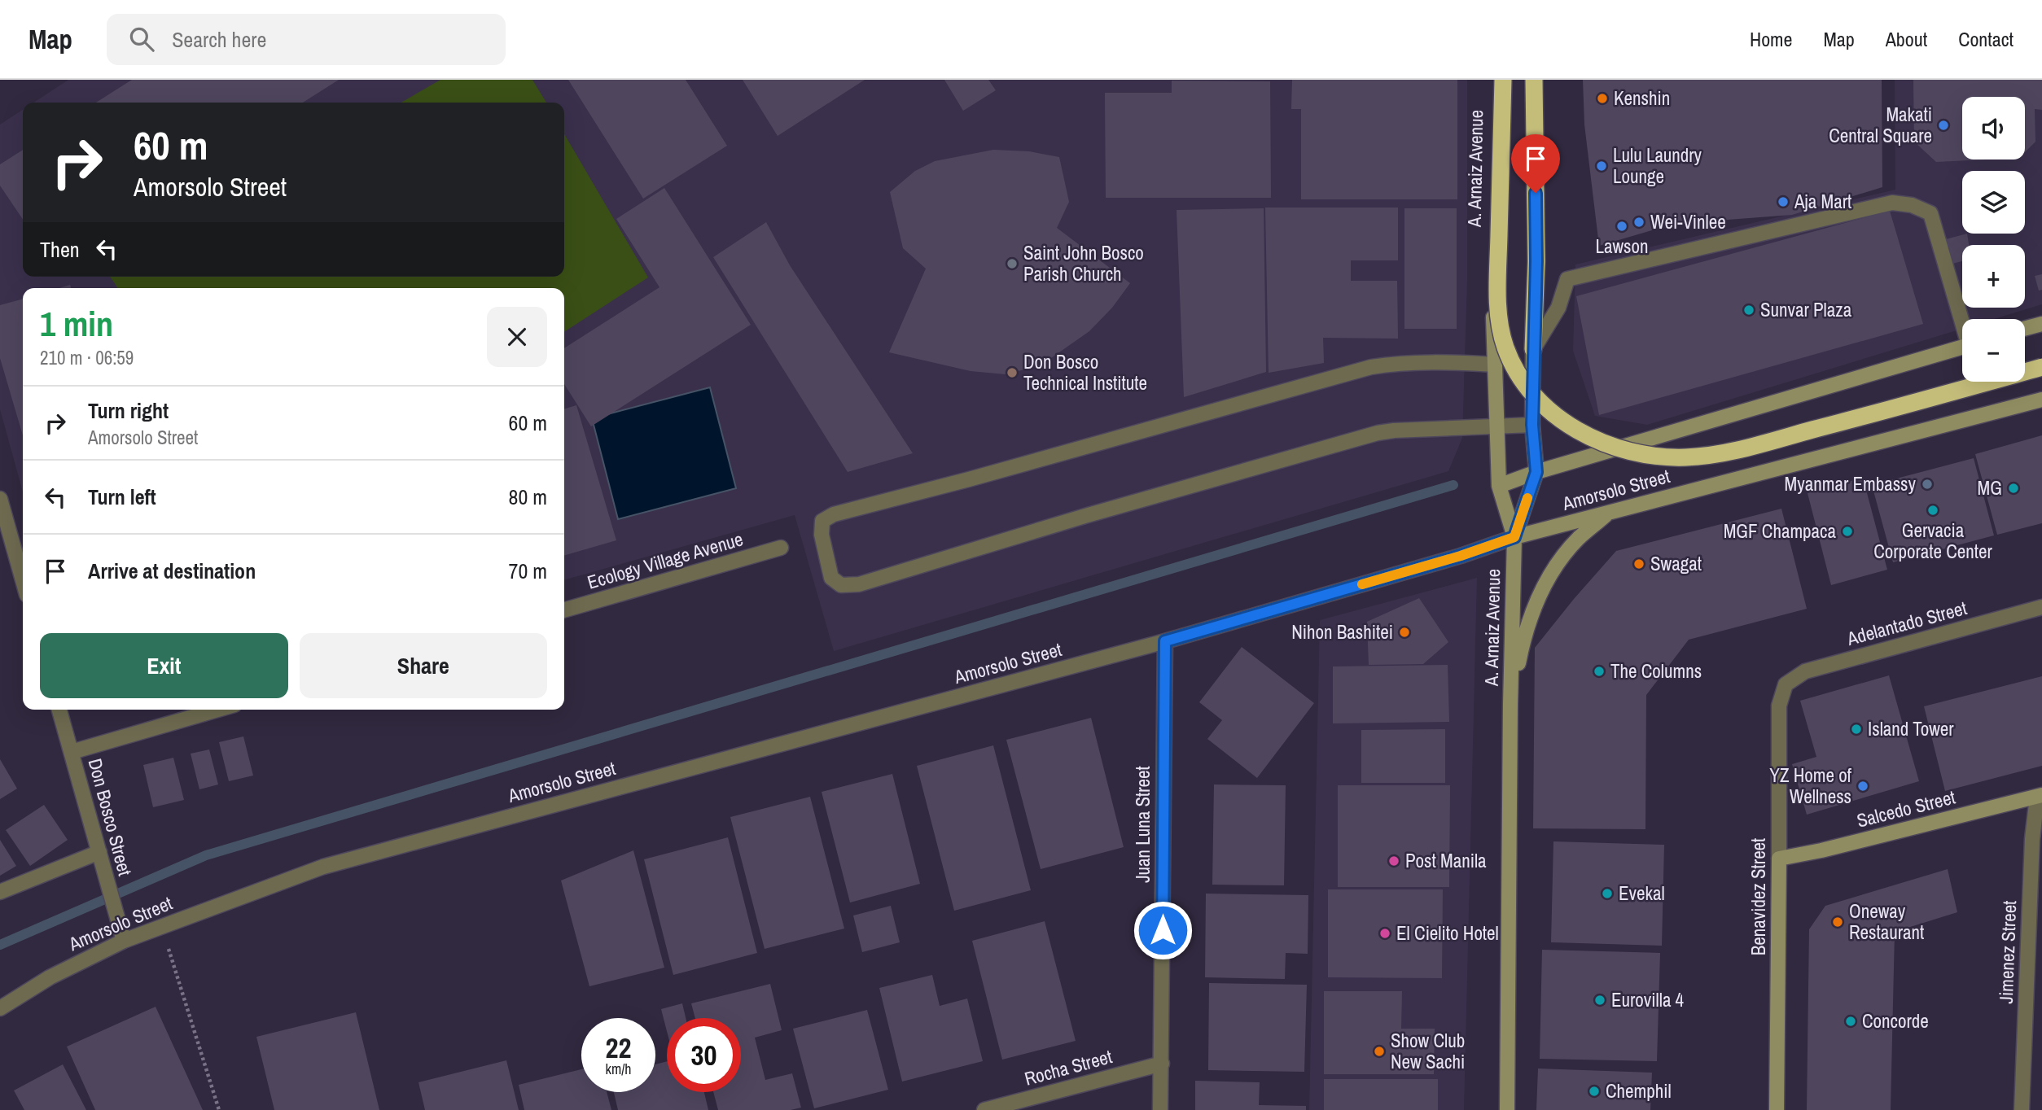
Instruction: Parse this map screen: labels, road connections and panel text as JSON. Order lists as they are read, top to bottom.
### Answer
{
  "streets": {
    "street": [
      "A. Arnaiz Avenue",
      "Amorsolo Street",
      "Ecology Village Avenue",
      "Adelantado Street",
      "Salcedo Street",
      "Don Bosco Street",
      "Juan Luna Street",
      "Benavidez Street",
      "Jimenez Street",
      "Rocha Street"
    ]
  },
  "crossings": [
    ["A. Arnaiz Avenue", "Amorsolo Street"],
    ["Amorsolo Street", "Don Bosco Street"],
    ["Amorsolo Street", "Juan Luna Street"],
    ["Adelantado Street", "Benavidez Street"],
    ["Salcedo Street", "Benavidez Street"],
    ["Salcedo Street", "Jimenez Street"],
    ["Juan Luna Street", "Rocha Street"]
  ],
  "places": [
    "Kenshin",
    "Makati Central Square",
    "Lulu Laundry Lounge",
    "Aja Mart",
    "Wei-Vinlee",
    "Lawson",
    "Saint John Bosco Parish Church",
    "Sunvar Plaza",
    "Don Bosco Technical Institute",
    "Myanmar Embassy",
    "MG",
    "Gervacia Corporate Center",
    "MGF Champaca",
    "Swagat",
    "Nihon Bashitei",
    "The Columns",
    "Island Tower",
    "YZ Home of Wellness",
    "Post Manila",
    "Evekal",
    "Oneway Restaurant",
    "El Cielito Hotel",
    "Eurovilla 4",
    "Concorde",
    "Show Club New Sachi",
    "Chemphil"
  ],
  "page": {
    "header": "Map",
    "search": "Search here",
    "nav": [
      "Home",
      "Map",
      "About",
      "Contact"
    ],
    "map_buttons": ["+", "−"],
    "turn": ["60 m", "Amorsolo Street"],
    "then": "Then",
    "heading": ["1 min", "210 m · 06:59"],
    "list": [
      {
        "name": "Turn right",
        "note": "Amorsolo Street",
        "value": "60 m"
      },
      {
        "name": "Turn left",
        "value": "80 m"
      },
      {
        "name": "Arrive at destination",
        "value": "70 m"
      }
    ],
    "buttons": ["Exit", "Share"],
    "speed": "22 km/h",
    "limit": "30"
  }
}
